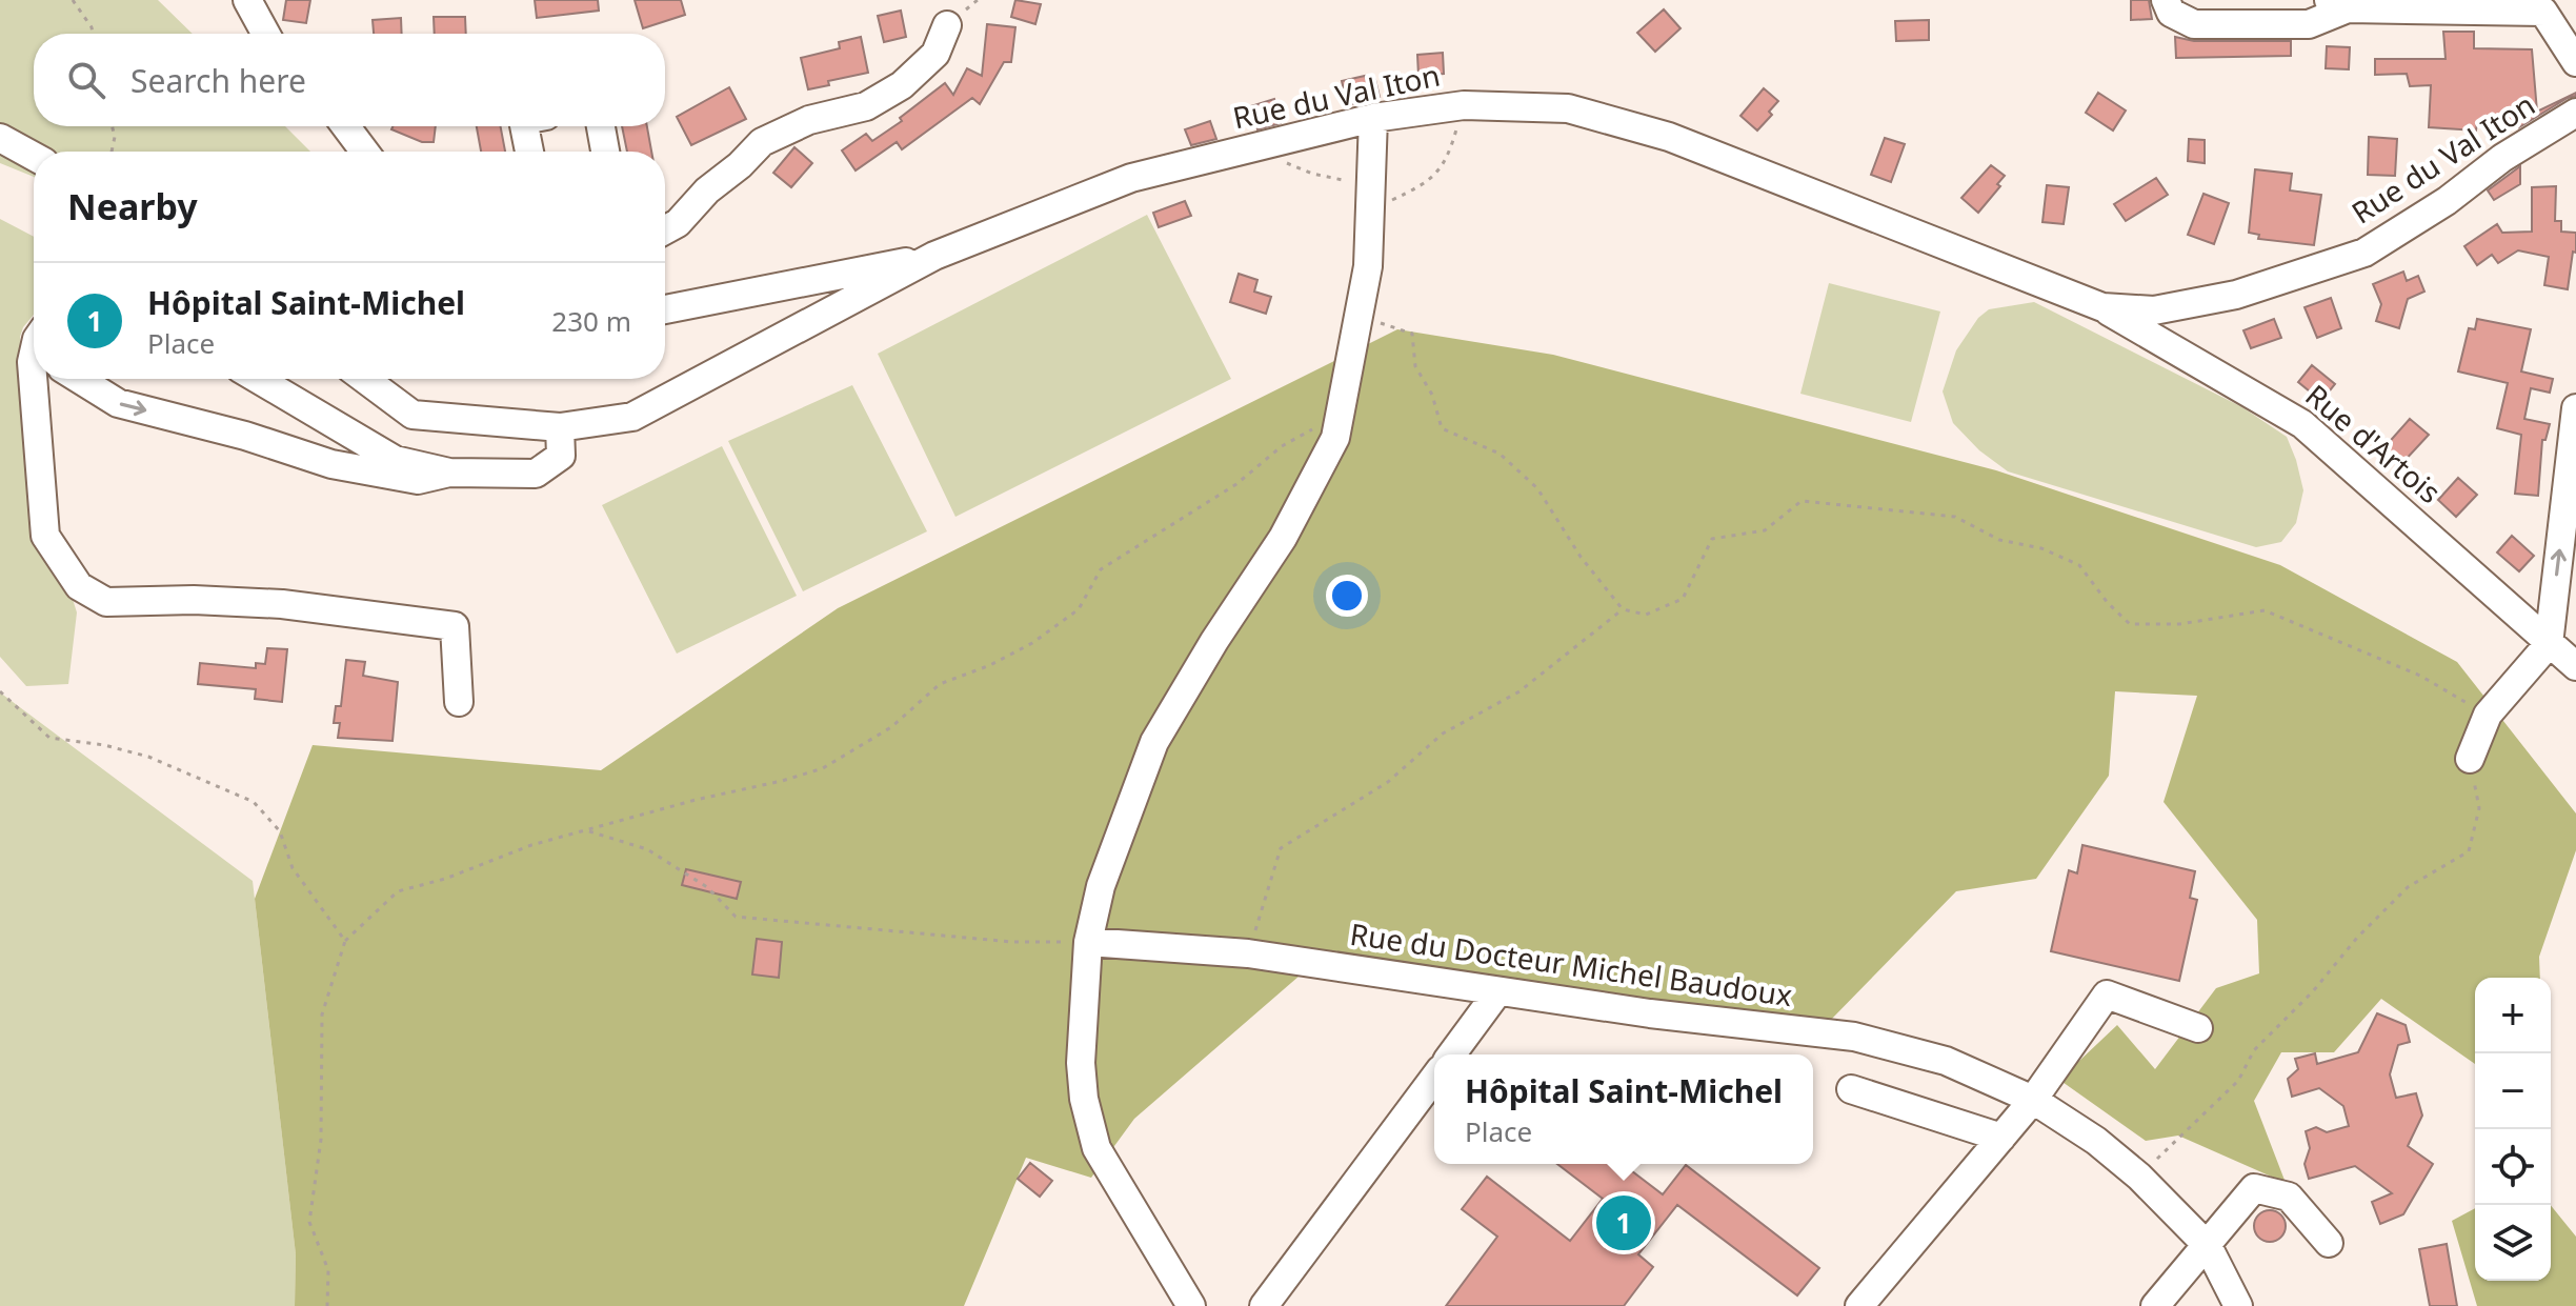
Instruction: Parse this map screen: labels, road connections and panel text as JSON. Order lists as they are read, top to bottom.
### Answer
{
  "streets": {
    "street": ["Rue du Val Iton", "Rue d'Artois", "Rue du Docteur Michel Baudoux"]
  },
  "crossings": [
    ["Rue du Val Iton", "Rue d'Artois"]
  ],
  "page": {
    "search": "Search here",
    "heading": "Nearby",
    "list": [
      {
        "mark": "1",
        "name": "Hôpital Saint-Michel",
        "note": "Place",
        "value": "230 m"
      }
    ],
    "map_buttons": ["+", "−"],
    "popup": ["Hôpital Saint-Michel", "Place"],
    "pins": "1"
  }
}
